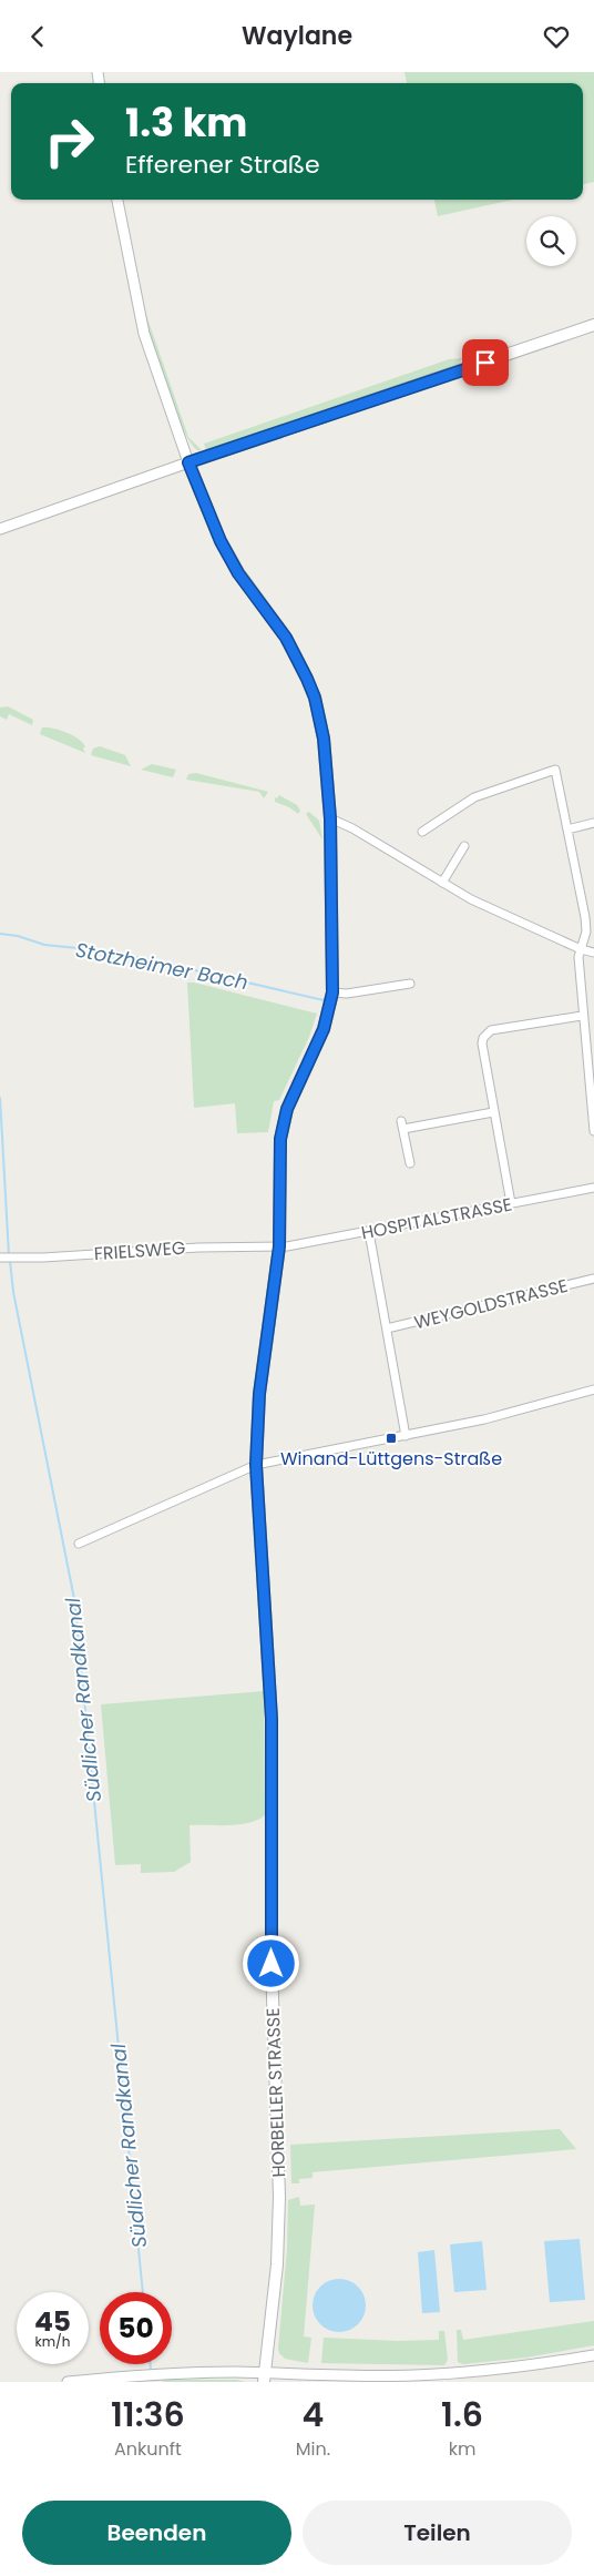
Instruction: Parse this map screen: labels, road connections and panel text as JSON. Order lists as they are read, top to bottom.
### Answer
{
  "streets": {
    "main road": ["HORBELLER STRASSE"],
    "street": ["HOSPITALSTRASSE", "FRIELSWEG", "WEYGOLDSTRASSE"]
  },
  "crossings": [
    ["HOSPITALSTRASSE", "FRIELSWEG"],
    ["HOSPITALSTRASSE", "HORBELLER STRASSE"],
    ["FRIELSWEG", "HORBELLER STRASSE"]
  ],
  "water": ["Stotzheimer Bach", "Südlicher Randkanal"],
  "places": {
    "transit": ["Winand-Lüttgens-Straße"]
  },
  "page": {
    "header": "Waylane",
    "turn": ["1.3 km", "Efferener Straße"],
    "speed": "45 km/h",
    "limit": "50",
    "eta": [
      "11:36",
      "Ankunft",
      "4",
      "Min.",
      "1.6",
      "km"
    ],
    "buttons": ["Beenden", "Teilen"]
  }
}
